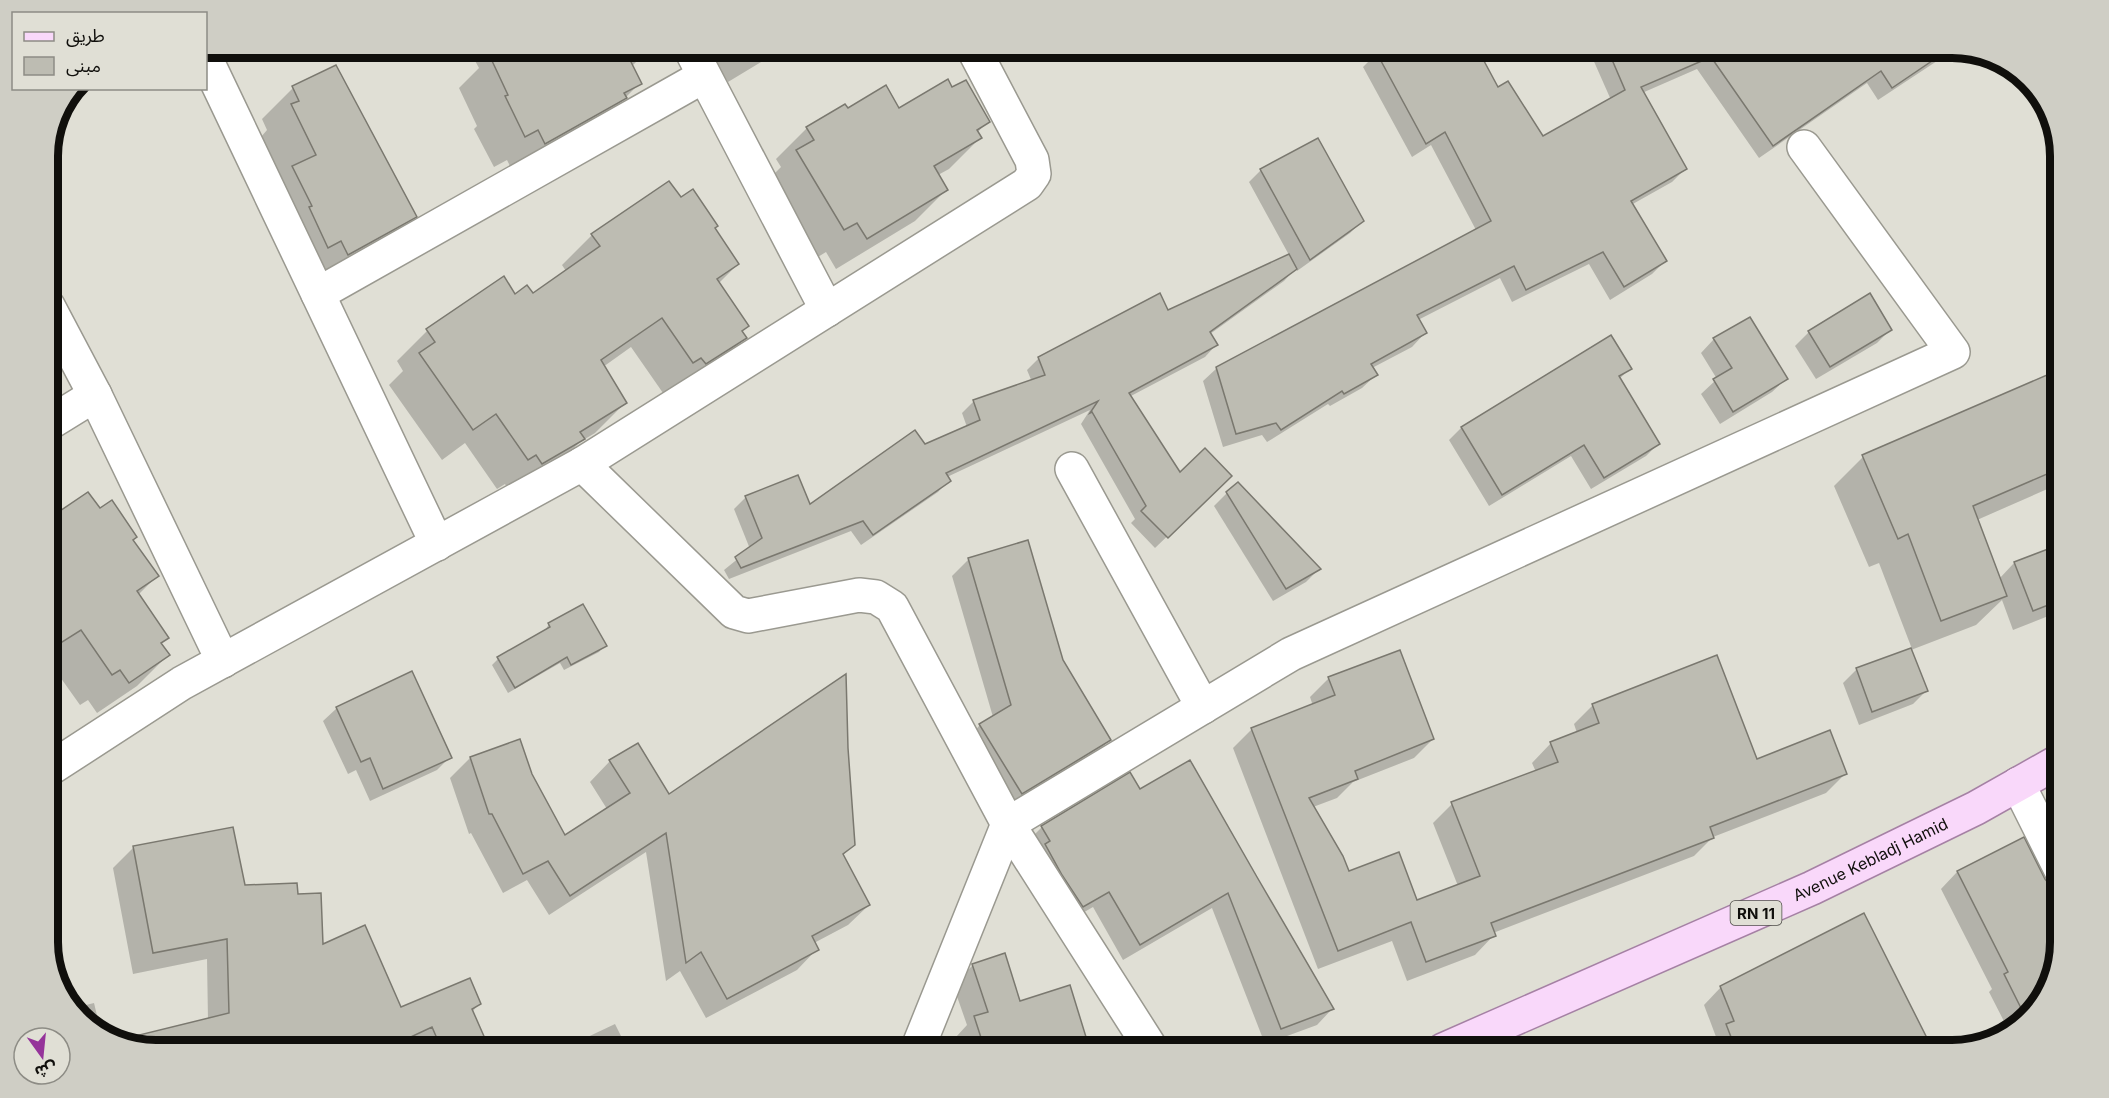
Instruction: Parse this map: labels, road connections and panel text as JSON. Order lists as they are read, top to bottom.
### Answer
{
  "streets": {
    "main road": ["Avenue Kebladj Hamid", "RN 11"]
  },
  "legend": ["طريق", "مبنى"],
  "north": "bottom"
}
